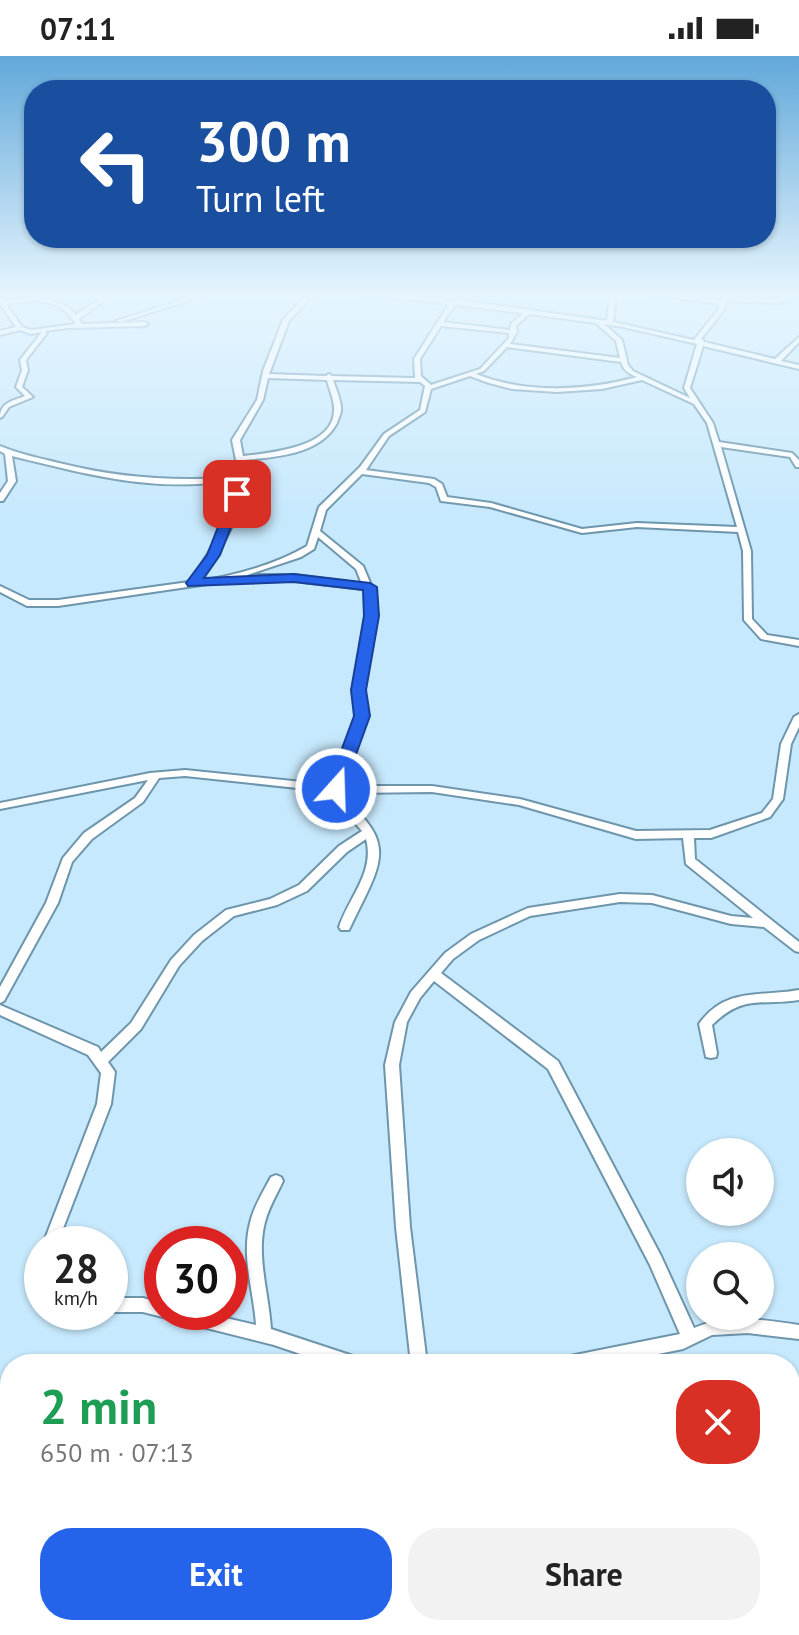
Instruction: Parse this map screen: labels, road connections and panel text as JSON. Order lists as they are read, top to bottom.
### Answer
{
  "page": {
    "status": "07:11",
    "turn": ["300 m", "Turn left"],
    "speed": "28 km/h",
    "limit": "30",
    "heading": ["2 min", "650 m · 07:13"],
    "buttons": ["Exit", "Share"]
  }
}
